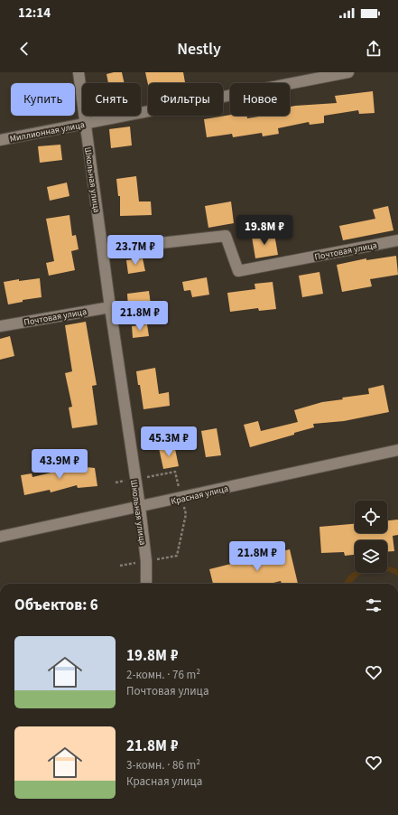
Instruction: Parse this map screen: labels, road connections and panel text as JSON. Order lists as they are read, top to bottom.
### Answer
{
  "streets": {
    "street": [
      "Миллионная улица",
      "Школьная улица",
      "Почтовая улица",
      "Красная улица"
    ]
  },
  "crossings": [
    ["Миллионная улица", "Школьная улица"],
    ["Школьная улица", "Почтовая улица"],
    ["Школьная улица", "Красная улица"]
  ],
  "page": {
    "status": "12:14",
    "header": "Nestly",
    "chip": [
      "Купить",
      "Снять",
      "Фильтры",
      "Новое"
    ],
    "price": [
      "19.8M ₽",
      "23.7M ₽",
      "21.8M ₽",
      "45.3M ₽",
      "43.9M ₽",
      "21.8M ₽"
    ],
    "heading": "Объектов: 6",
    "list": [
      {
        "name": "19.8M ₽",
        "note": "2-комн. · 76 m² · Почтовая улица"
      },
      {
        "name": "21.8M ₽",
        "note": "3-комн. · 86 m² · Красная улица"
      }
    ]
  }
}
